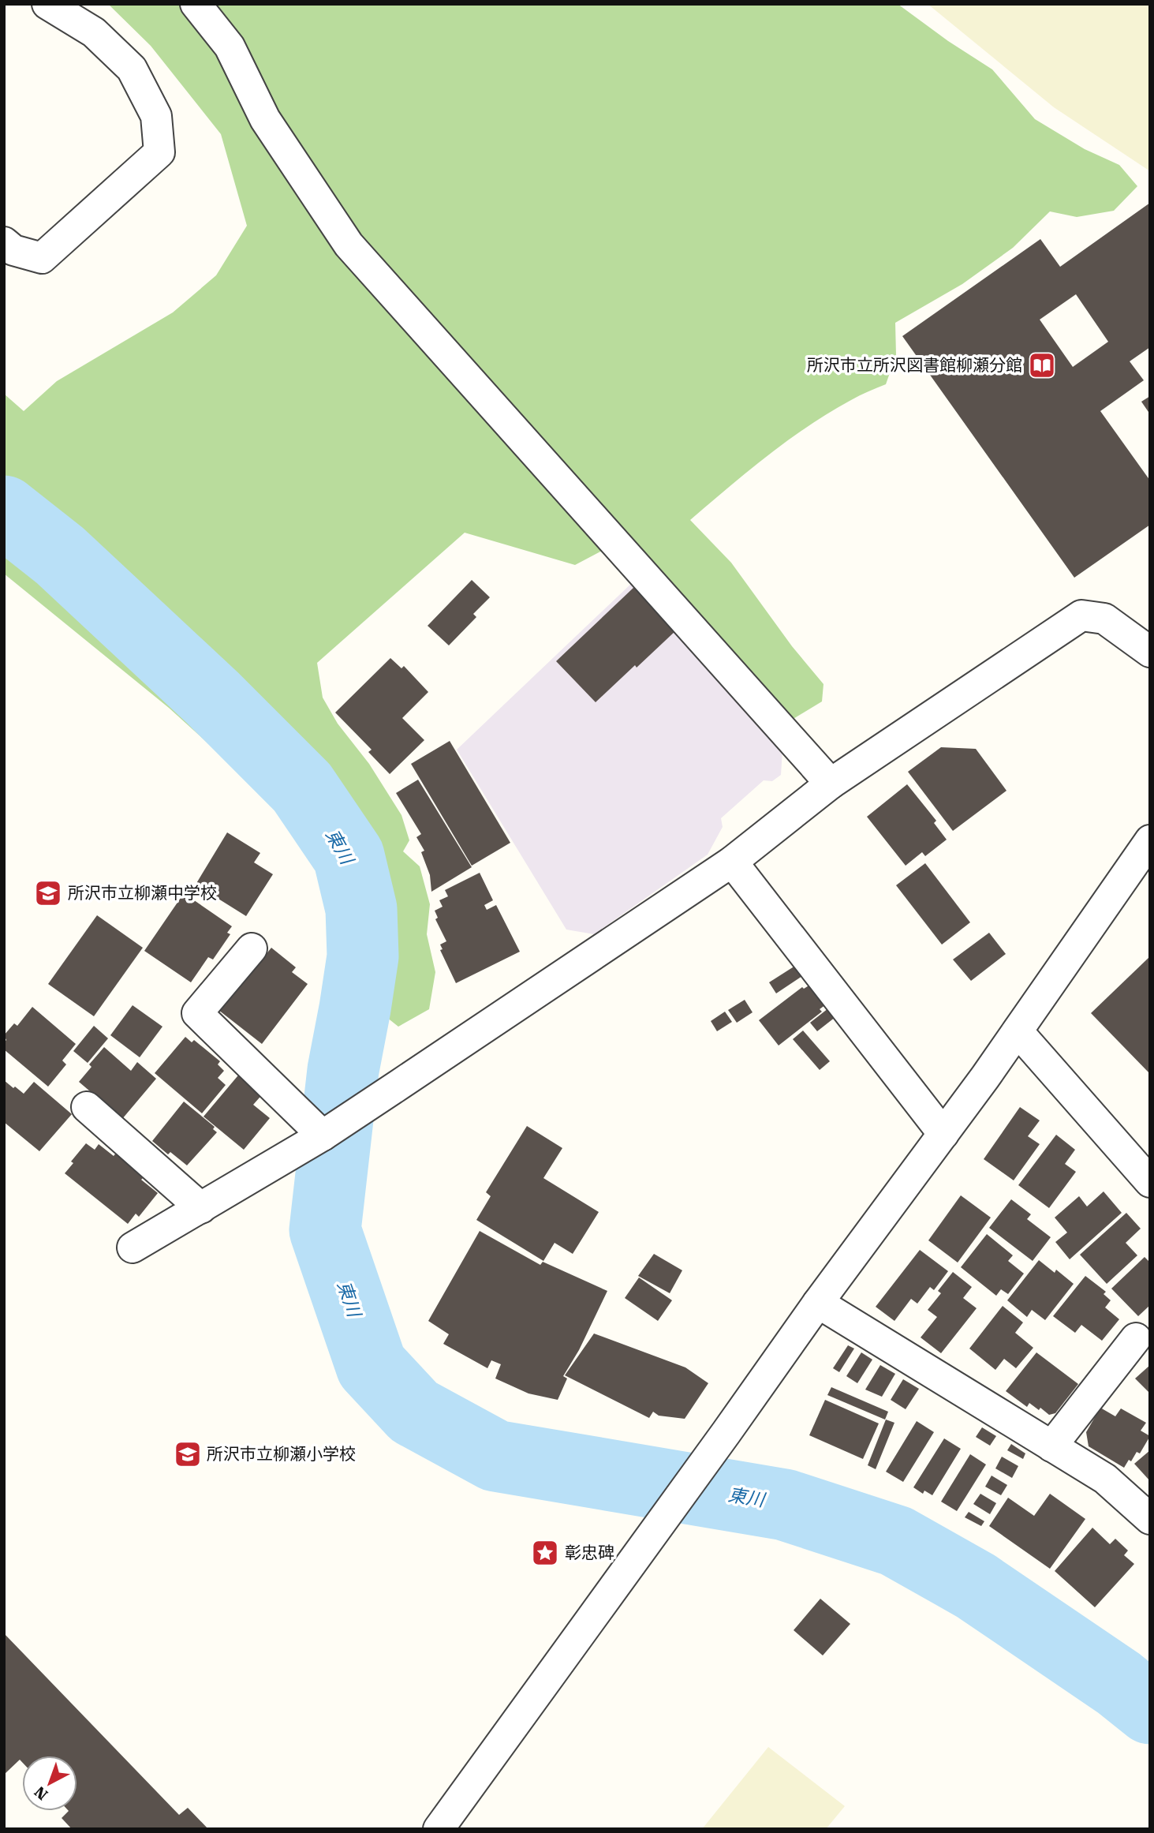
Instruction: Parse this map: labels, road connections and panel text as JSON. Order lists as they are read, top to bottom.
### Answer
{
  "water": ["東川"],
  "places": {
    "library": ["所沢市立所沢図書館柳瀬分館"],
    "school or university": ["所沢市立柳瀬中学校", "所沢市立柳瀬小学校"],
    "place": ["彰忠碑"]
  },
  "north": "bottom left"
}
